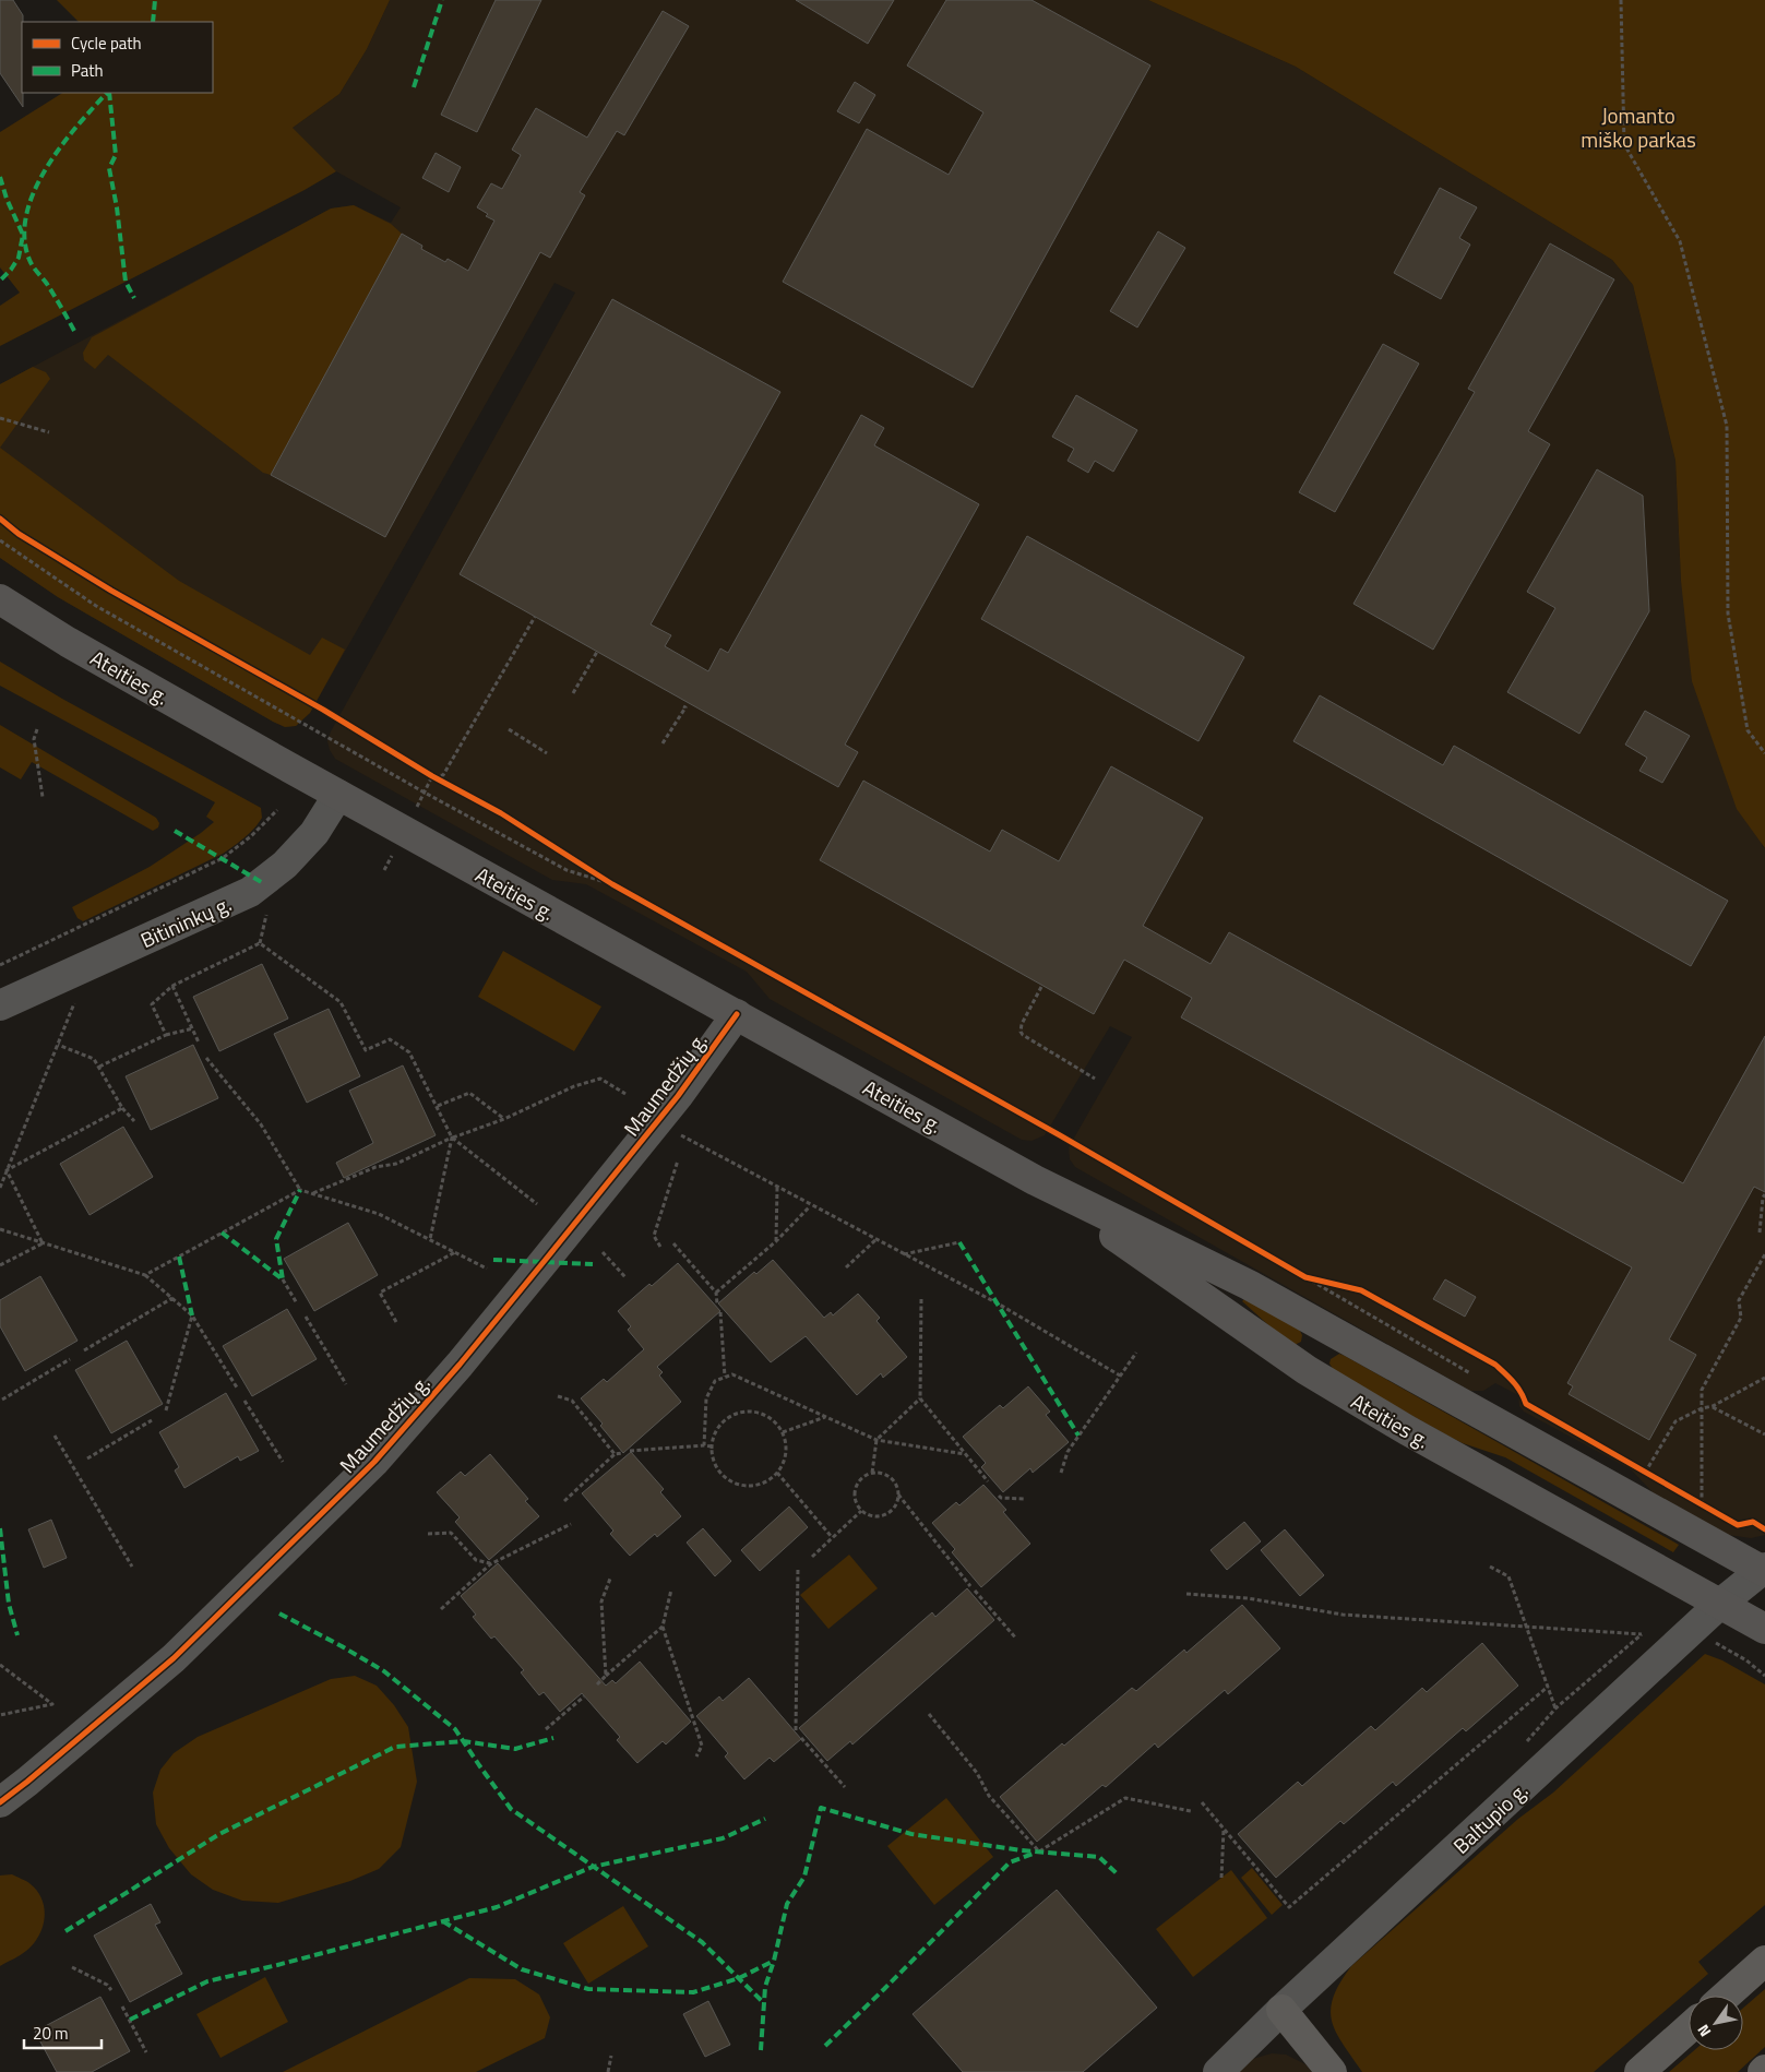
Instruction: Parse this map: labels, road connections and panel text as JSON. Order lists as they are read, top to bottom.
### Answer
{
  "streets": {
    "main road": ["Ateities g."],
    "street": ["Bitininkų g.", "Maumedžių g.", "Baltupio g."]
  },
  "crossings": [
    ["Ateities g.", "Bitininkų g."],
    ["Ateities g.", "Maumedžių g."],
    ["Ateities g.", "Baltupio g."]
  ],
  "parks": ["Jomanto miško parkas"],
  "legend": ["Cycle path", "Path"],
  "scale_bar": "20 m",
  "north": "bottom left"
}
